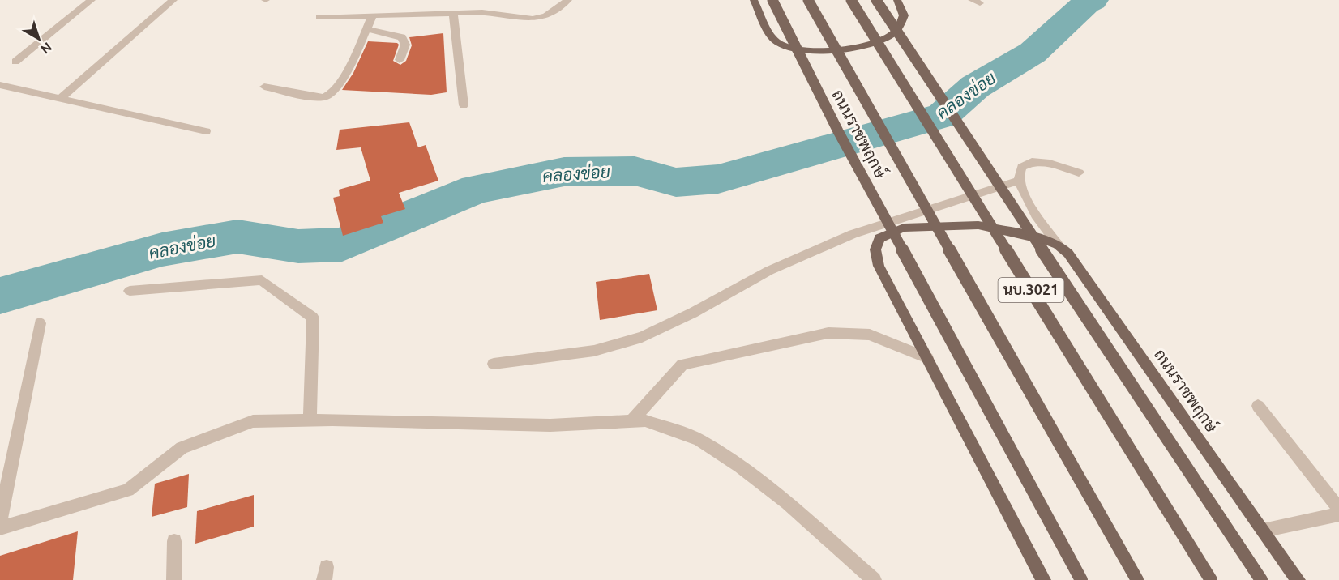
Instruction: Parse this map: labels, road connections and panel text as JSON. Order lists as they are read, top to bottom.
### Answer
{
  "streets": {
    "main road": ["ถนนราชพฤกษ์", "นบ.3021"]
  },
  "water": ["คลองข่อย"],
  "north": "bottom right"
}
